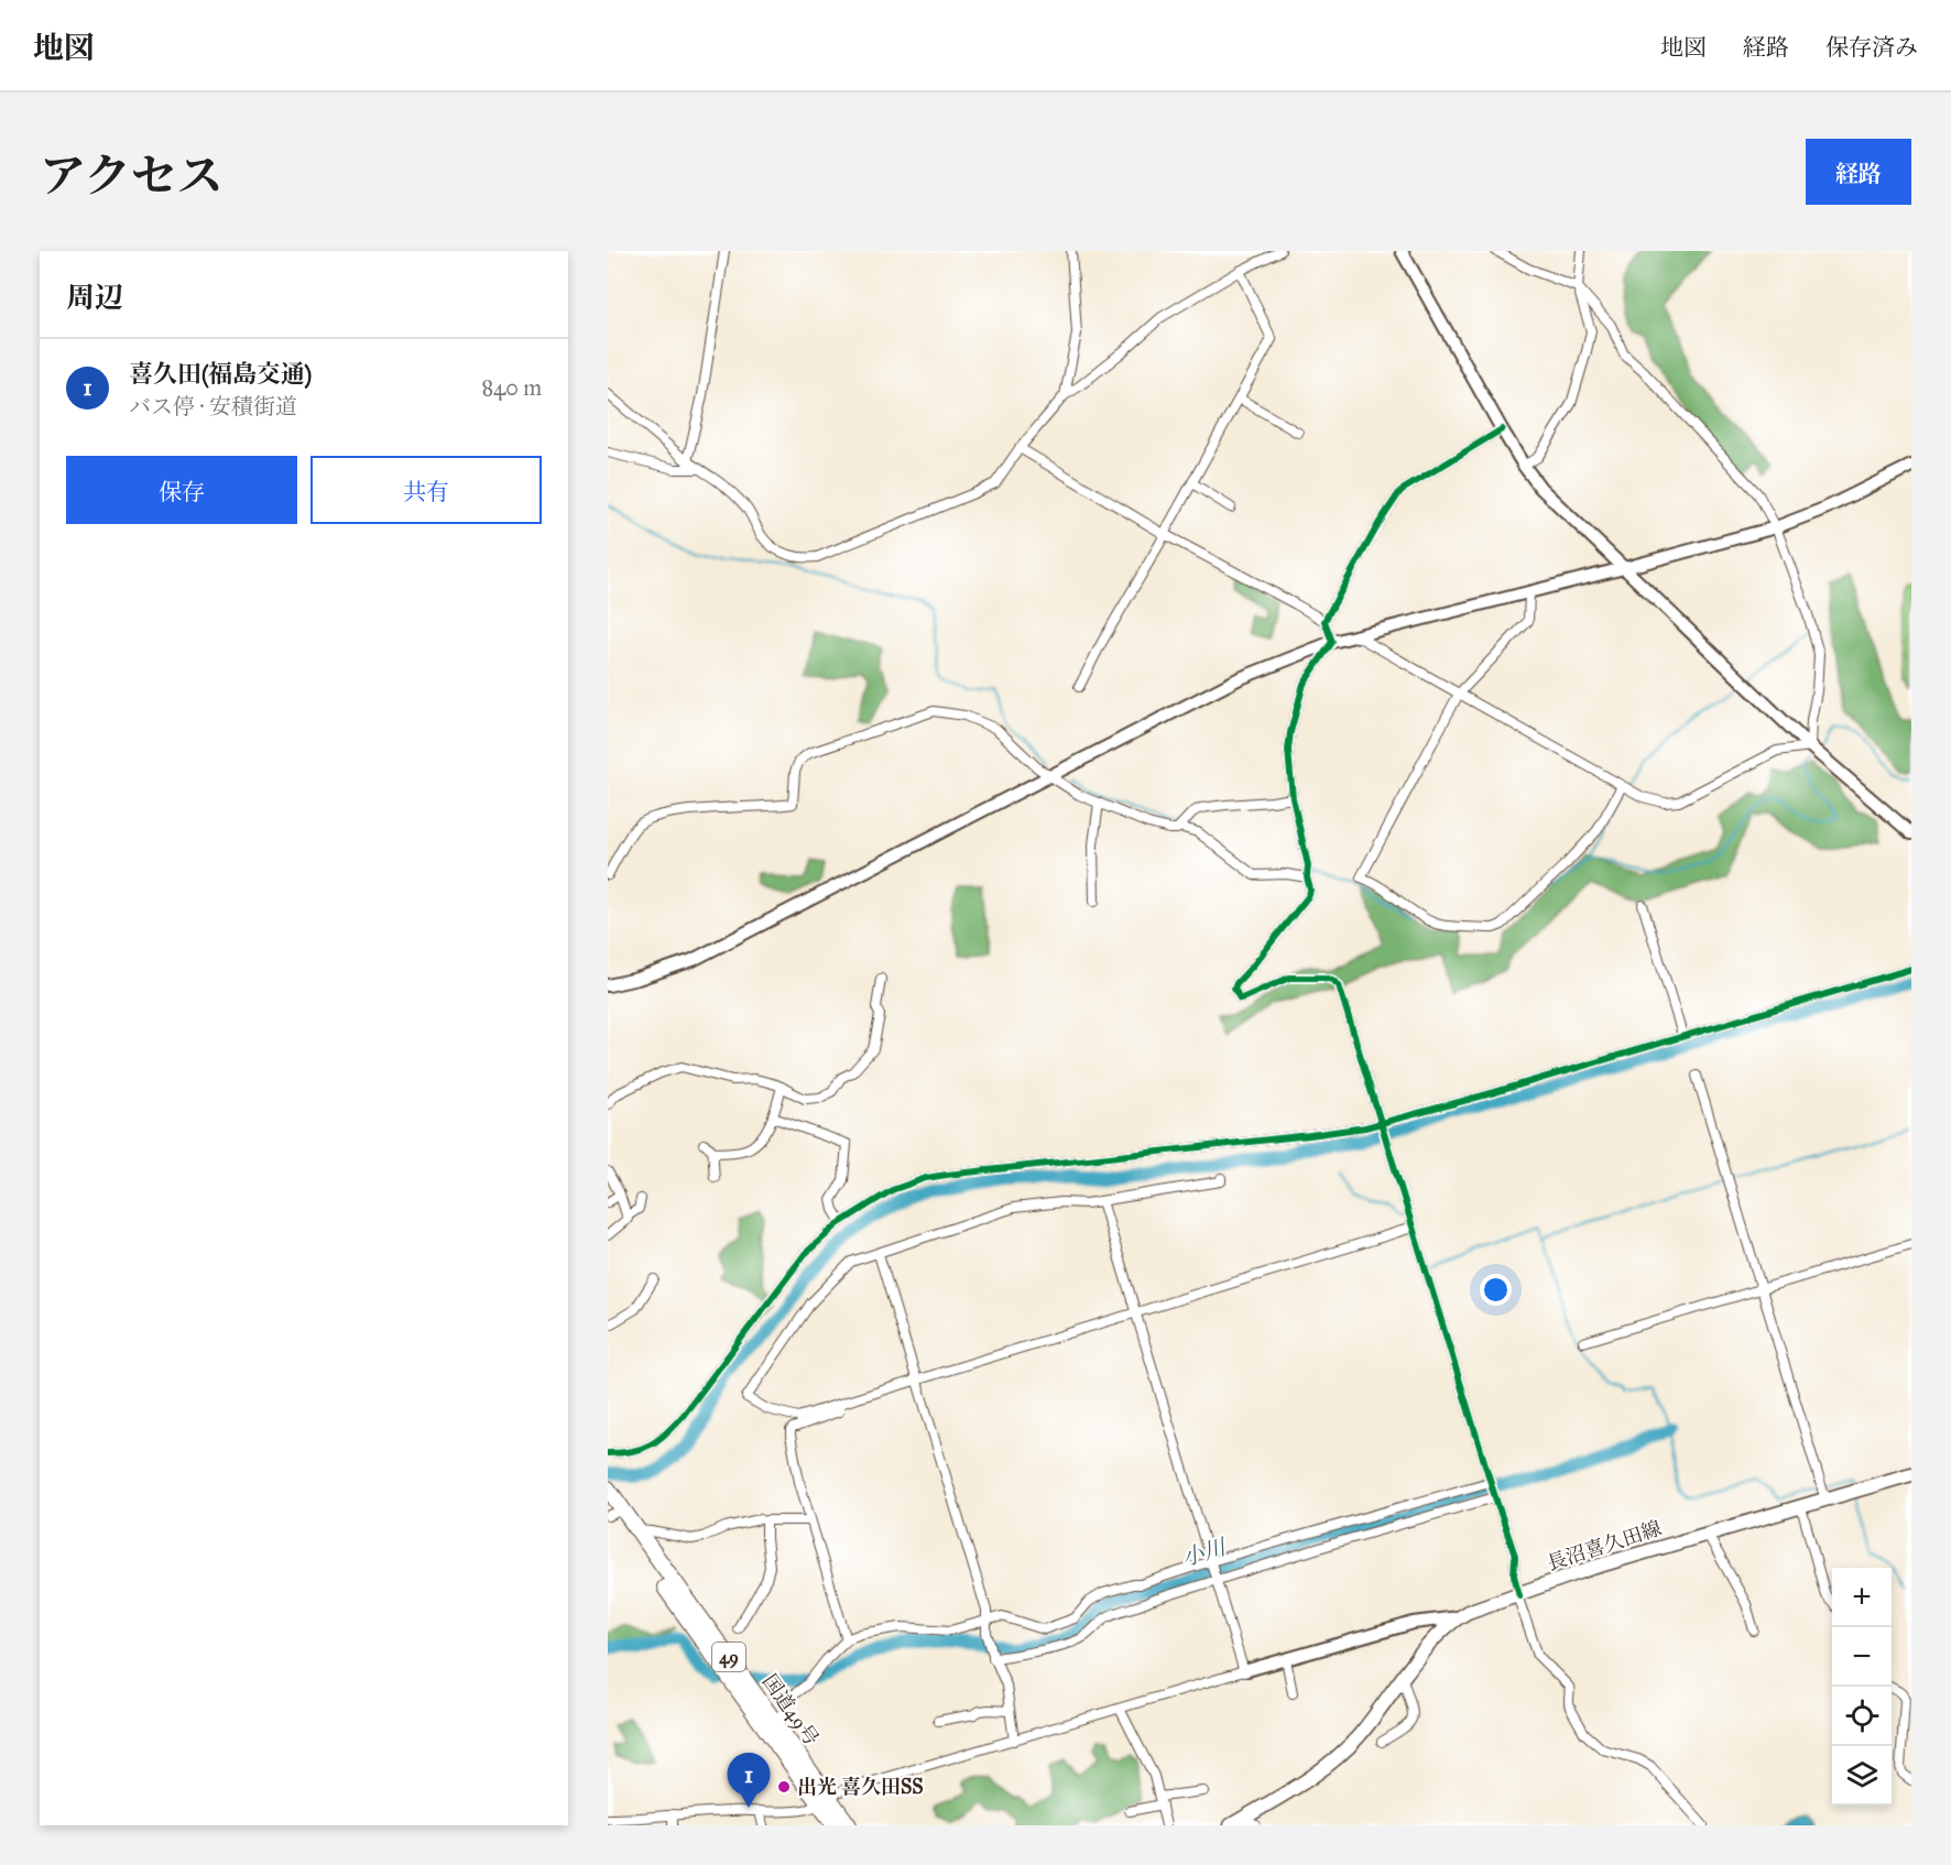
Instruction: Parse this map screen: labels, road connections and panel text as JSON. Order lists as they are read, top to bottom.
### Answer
{
  "streets": {
    "highway": ["49", "国道49号"],
    "main road": ["長沼喜久田線"]
  },
  "water": ["小川"],
  "places": ["出光 喜久田SS"],
  "page": {
    "header": "地図",
    "nav": ["地図", "経路", "保存済み"],
    "title": "アクセス",
    "buttons": [
      "経路",
      ["保存", "共有"]
    ],
    "heading": "周辺",
    "list": [
      {
        "mark": "1",
        "name": "喜久田(福島交通)",
        "note": "バス停 · 安積街道",
        "value": "840 m"
      }
    ],
    "map_buttons": ["+", "−"],
    "pins": "1"
  }
}
